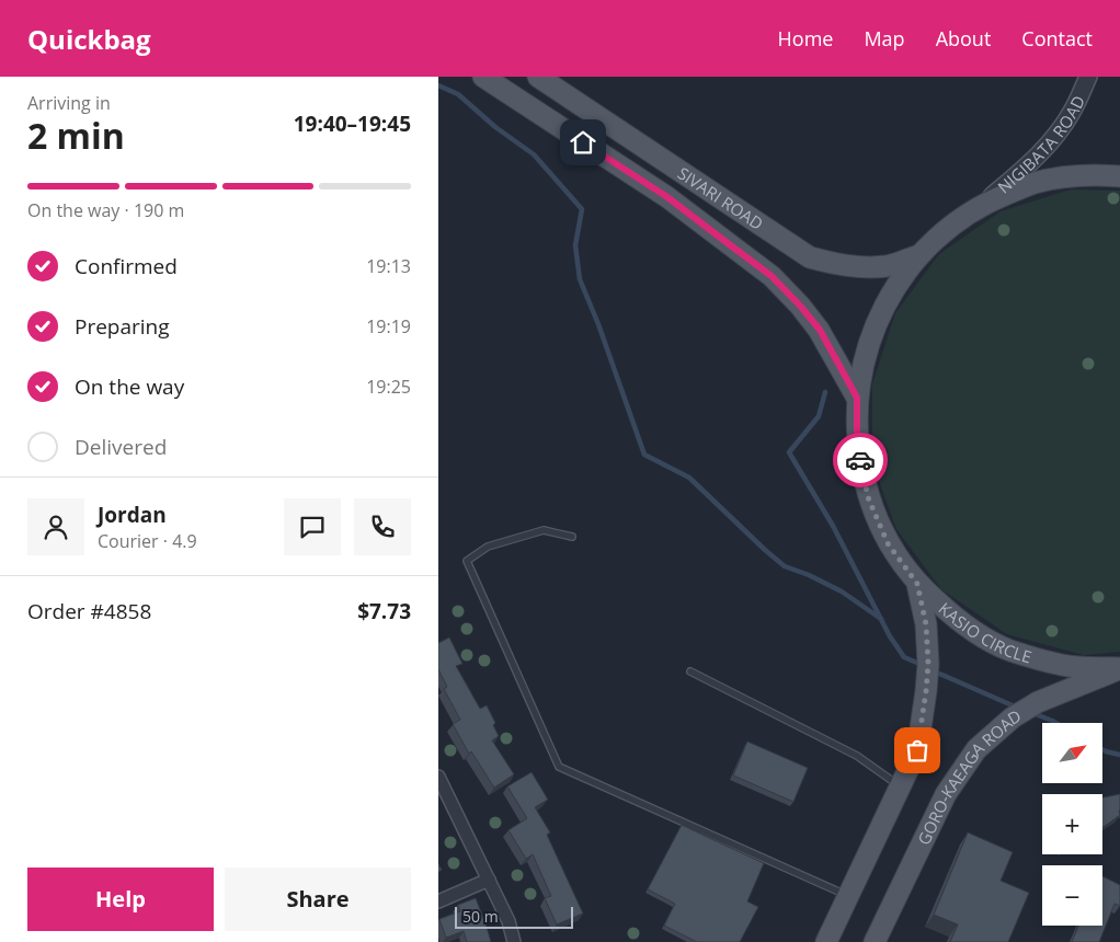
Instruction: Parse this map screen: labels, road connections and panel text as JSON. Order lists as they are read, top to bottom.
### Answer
{
  "streets": {
    "main road": ["SIVARI ROAD", "KASIO CIRCLE", "GORO-KAEAGA ROAD"],
    "street": ["NIGIBATA ROAD"]
  },
  "crossings": [
    ["NIGIBATA ROAD", "KASIO CIRCLE"],
    ["SIVARI ROAD", "KASIO CIRCLE"],
    ["KASIO CIRCLE", "GORO-KAEAGA ROAD"]
  ],
  "scale_bar": "50 m",
  "north": "top right",
  "page": {
    "header": "Quickbag",
    "nav": [
      "Home",
      "Map",
      "About",
      "Contact"
    ],
    "heading": ["2 min", "Arriving in", "19:40–19:45"],
    "panel": [
      "Jordan",
      "Courier · 4.9",
      "Order #4858",
      "$7.73"
    ],
    "bar": "On the way · 190 m",
    "list": [
      ["Confirmed", "19:13"],
      ["Preparing", "19:19"],
      ["On the way", "19:25"],
      "Delivered"
    ],
    "map_buttons": ["+", "−"],
    "buttons": ["Help", "Share"],
    "scale": "50 m"
  }
}
